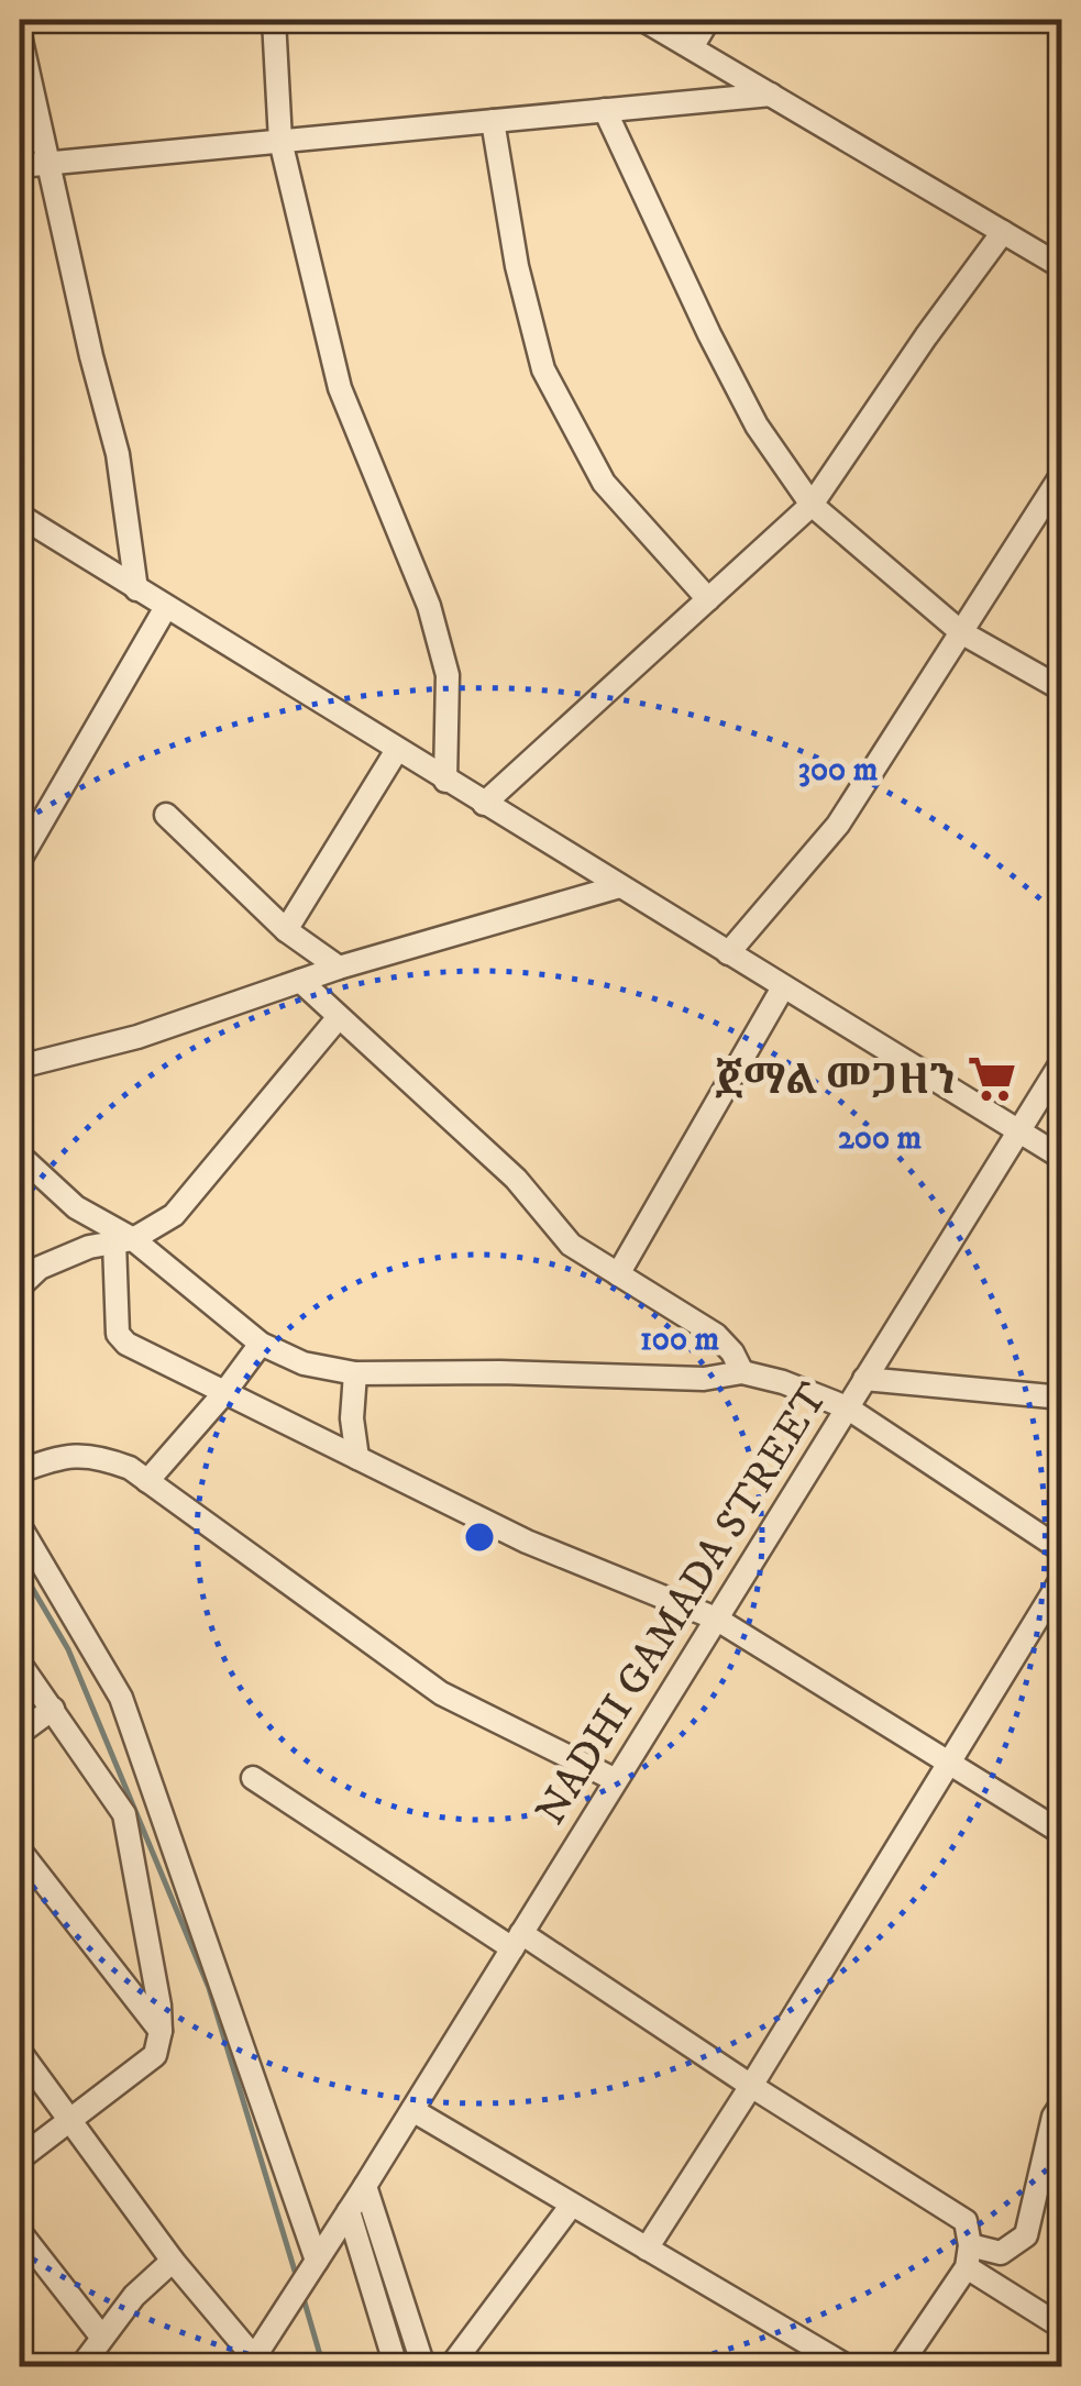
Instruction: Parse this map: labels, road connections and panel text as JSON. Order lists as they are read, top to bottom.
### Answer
{
  "streets": {
    "street": ["NADHI GAMADA STREET"]
  },
  "places": {
    "supermarket": ["ጀማል መጋዘን"]
  },
  "rings": ["300 m", "200 m", "100 m"]
}
